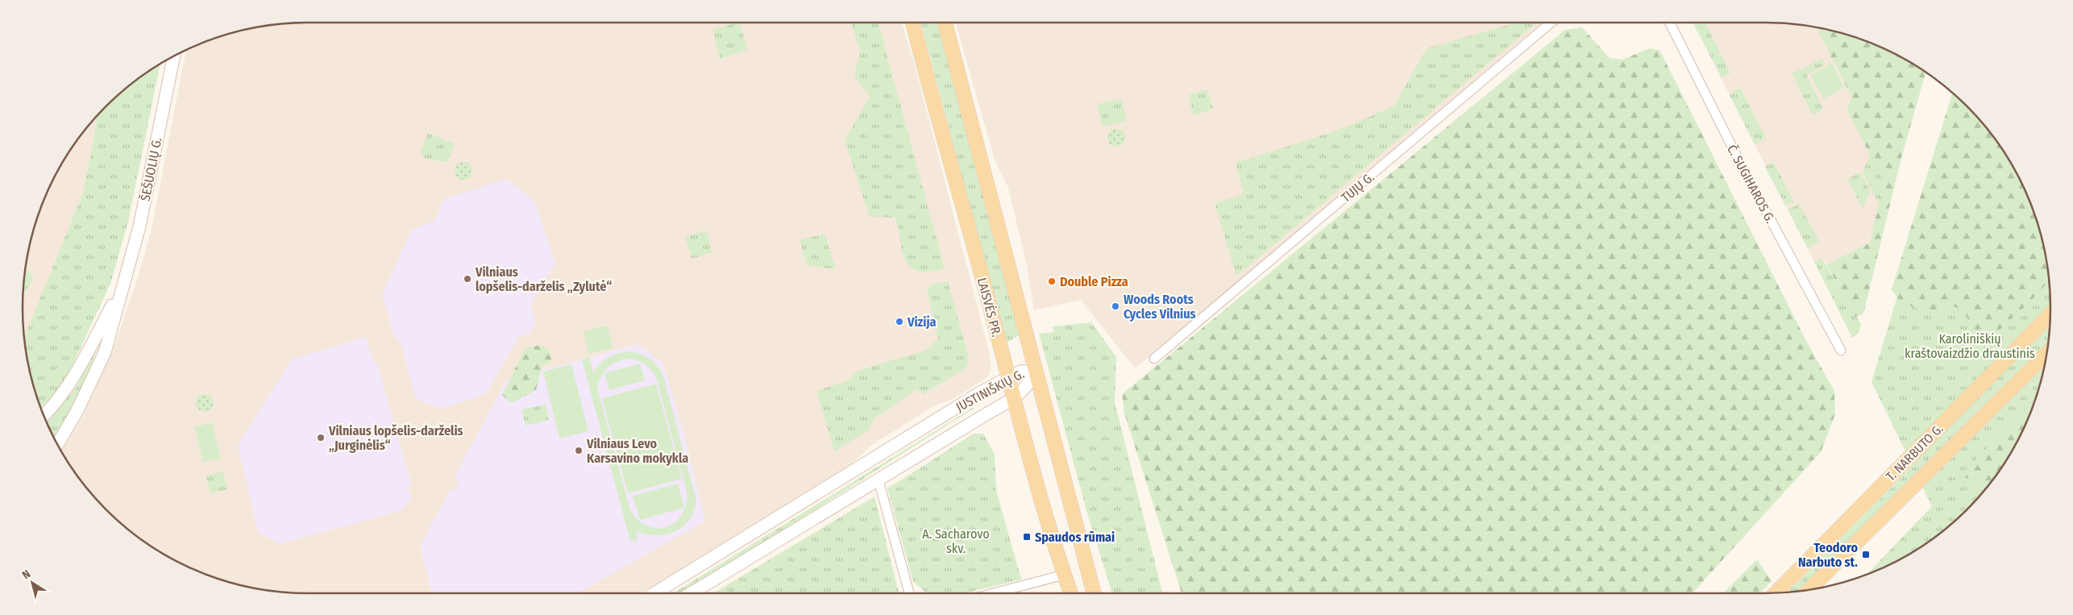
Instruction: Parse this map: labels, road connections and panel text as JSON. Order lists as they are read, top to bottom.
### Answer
{
  "streets": {
    "main road": [
      "ŠEŠUOLIŲ G.",
      "LAISVĖS PR.",
      "JUSTINIŠKIŲ G.",
      "T. NARBUTO G."
    ],
    "street": ["Č. SUGIHAROS G.", "TUJŲ G."]
  },
  "crossings": [
    ["LAISVĖS PR.", "JUSTINIŠKIŲ G."]
  ],
  "parks": ["Karoliniškių kraštovaizdžio draustinis", "A. Sacharovo skv."],
  "places": {
    "other": [
      "Vilniaus lopšelis-darželis „Zylutė“",
      "Double Pizza",
      "Woods Roots Cycles Vilnius",
      "Vizija",
      "Vilniaus lopšelis-darželis „Jurginėlis“",
      "Vilniaus Levo Karsavino mokykla"
    ],
    "transit": ["Spaudos rūmai", "Teodoro Narbuto st."]
  },
  "north": "top left"
}
